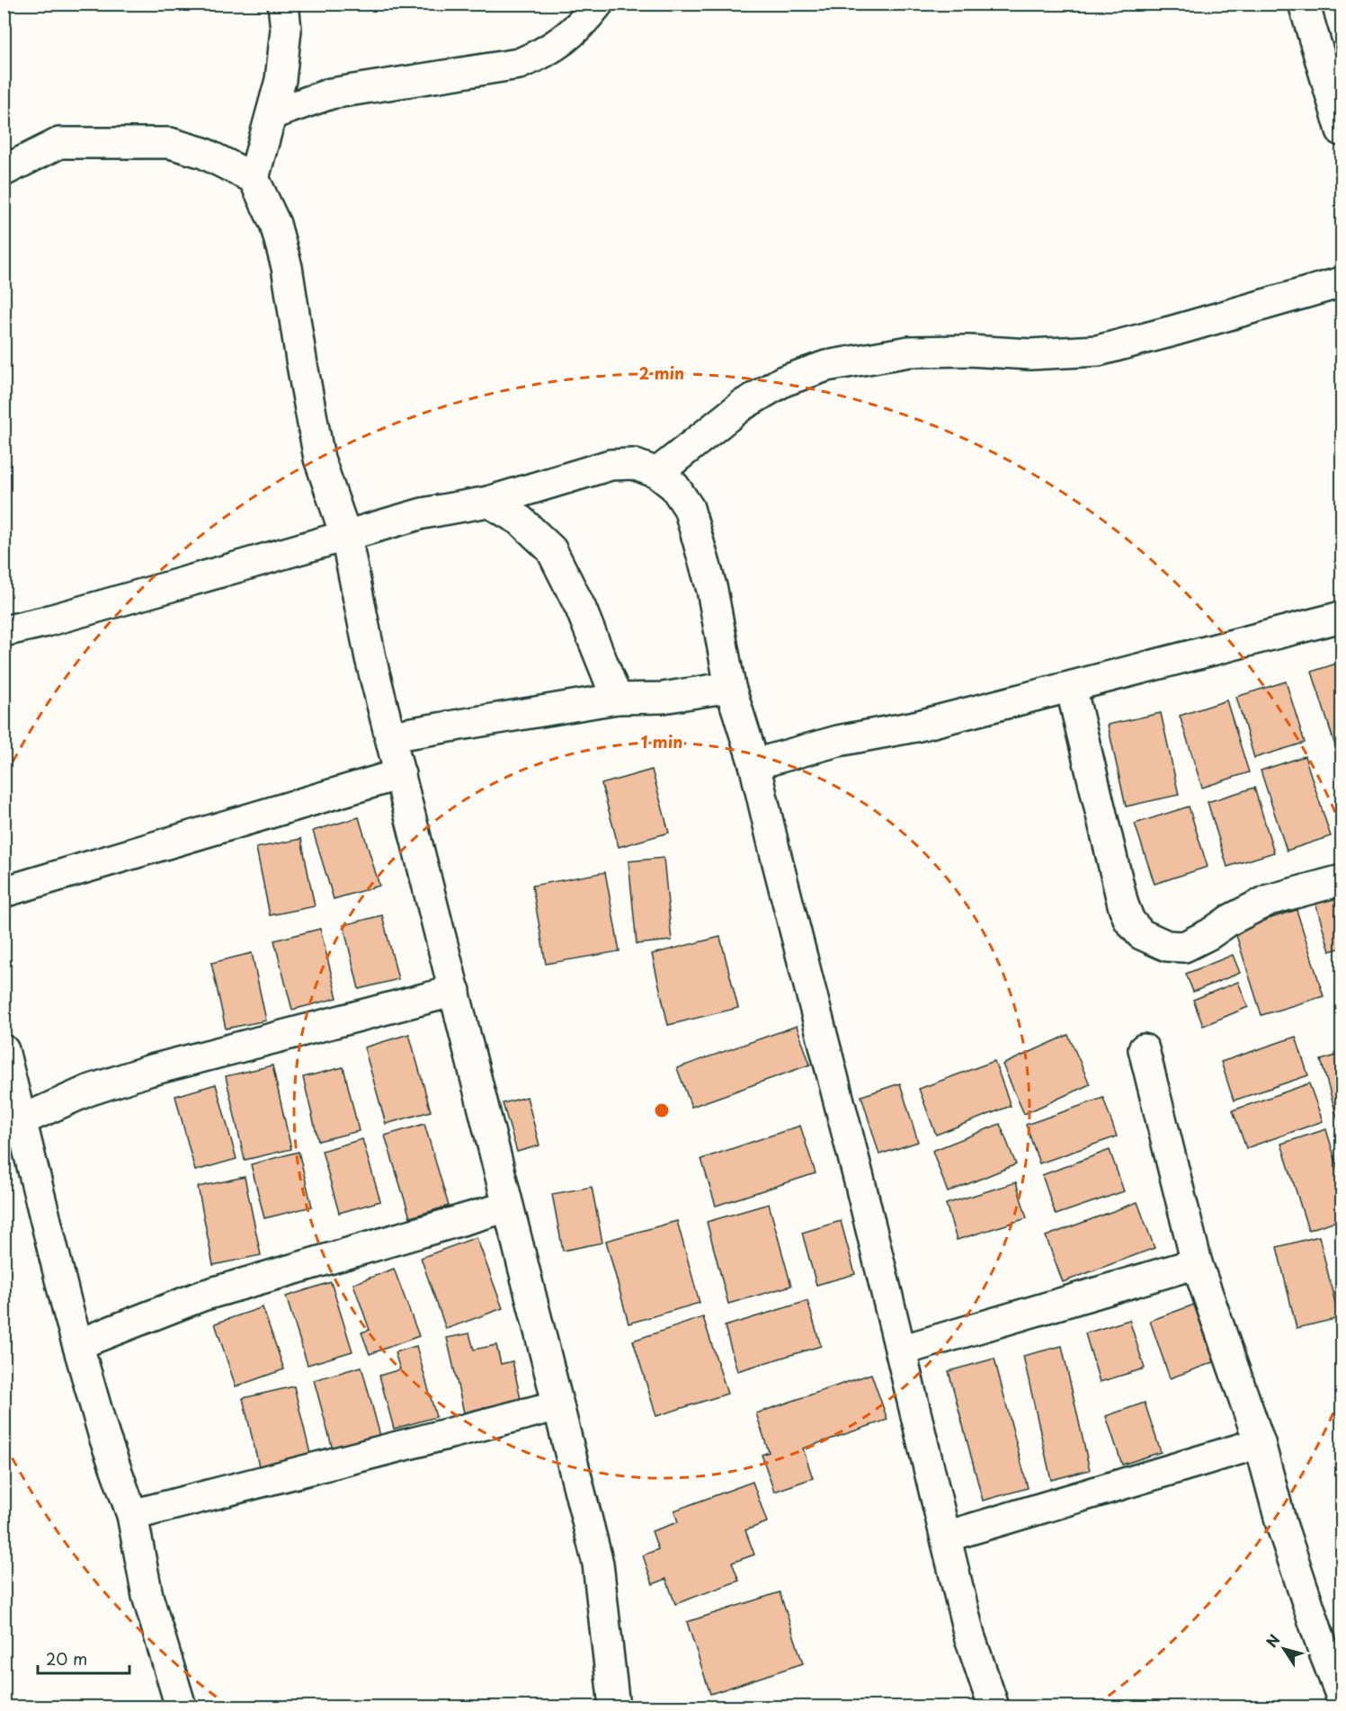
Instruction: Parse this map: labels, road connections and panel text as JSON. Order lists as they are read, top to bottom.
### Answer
{
  "scale_bar": "20 m",
  "north": "top left",
  "rings": ["2 min", "1 min"]
}
